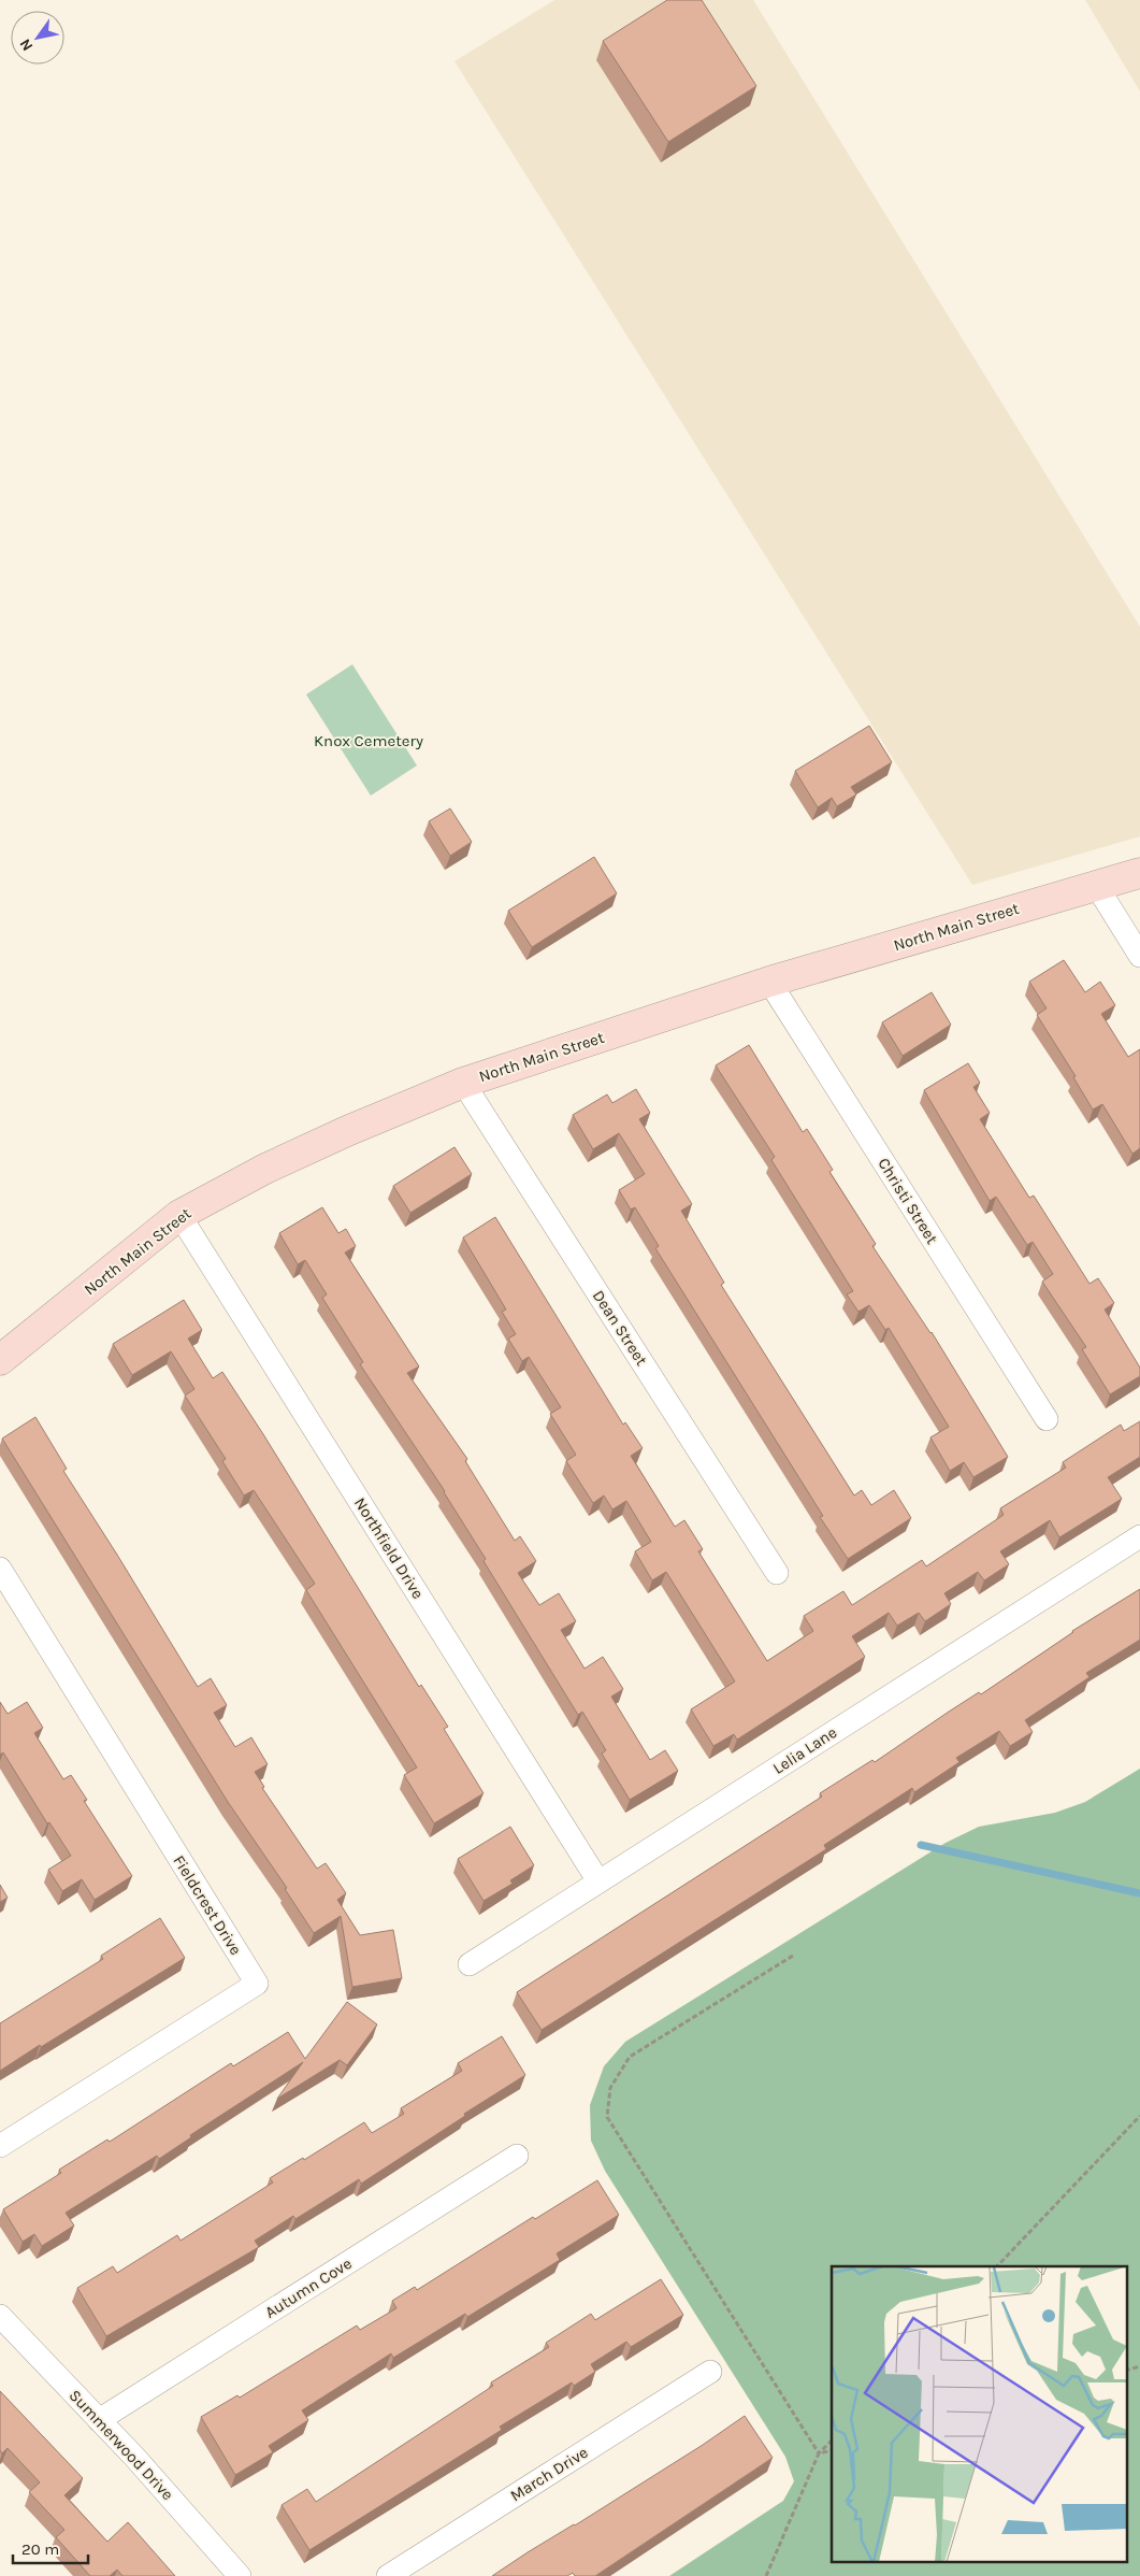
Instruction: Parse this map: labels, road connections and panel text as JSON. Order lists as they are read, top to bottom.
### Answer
{
  "streets": {
    "street": [
      "North Main Street",
      "Christi Street",
      "Dean Street",
      "Northfield Drive",
      "Lelia Lane",
      "Fieldcrest Drive",
      "Autumn Cove",
      "Summerwood Drive",
      "March Drive"
    ]
  },
  "crossings": [
    ["North Main Street", "Christi Street"],
    ["North Main Street", "Dean Street"],
    ["North Main Street", "Northfield Drive"],
    ["Northfield Drive", "Lelia Lane"],
    ["Autumn Cove", "Summerwood Drive"]
  ],
  "parks": ["Knox Cemetery"],
  "scale_bar": "20 m",
  "north": "bottom left"
}
